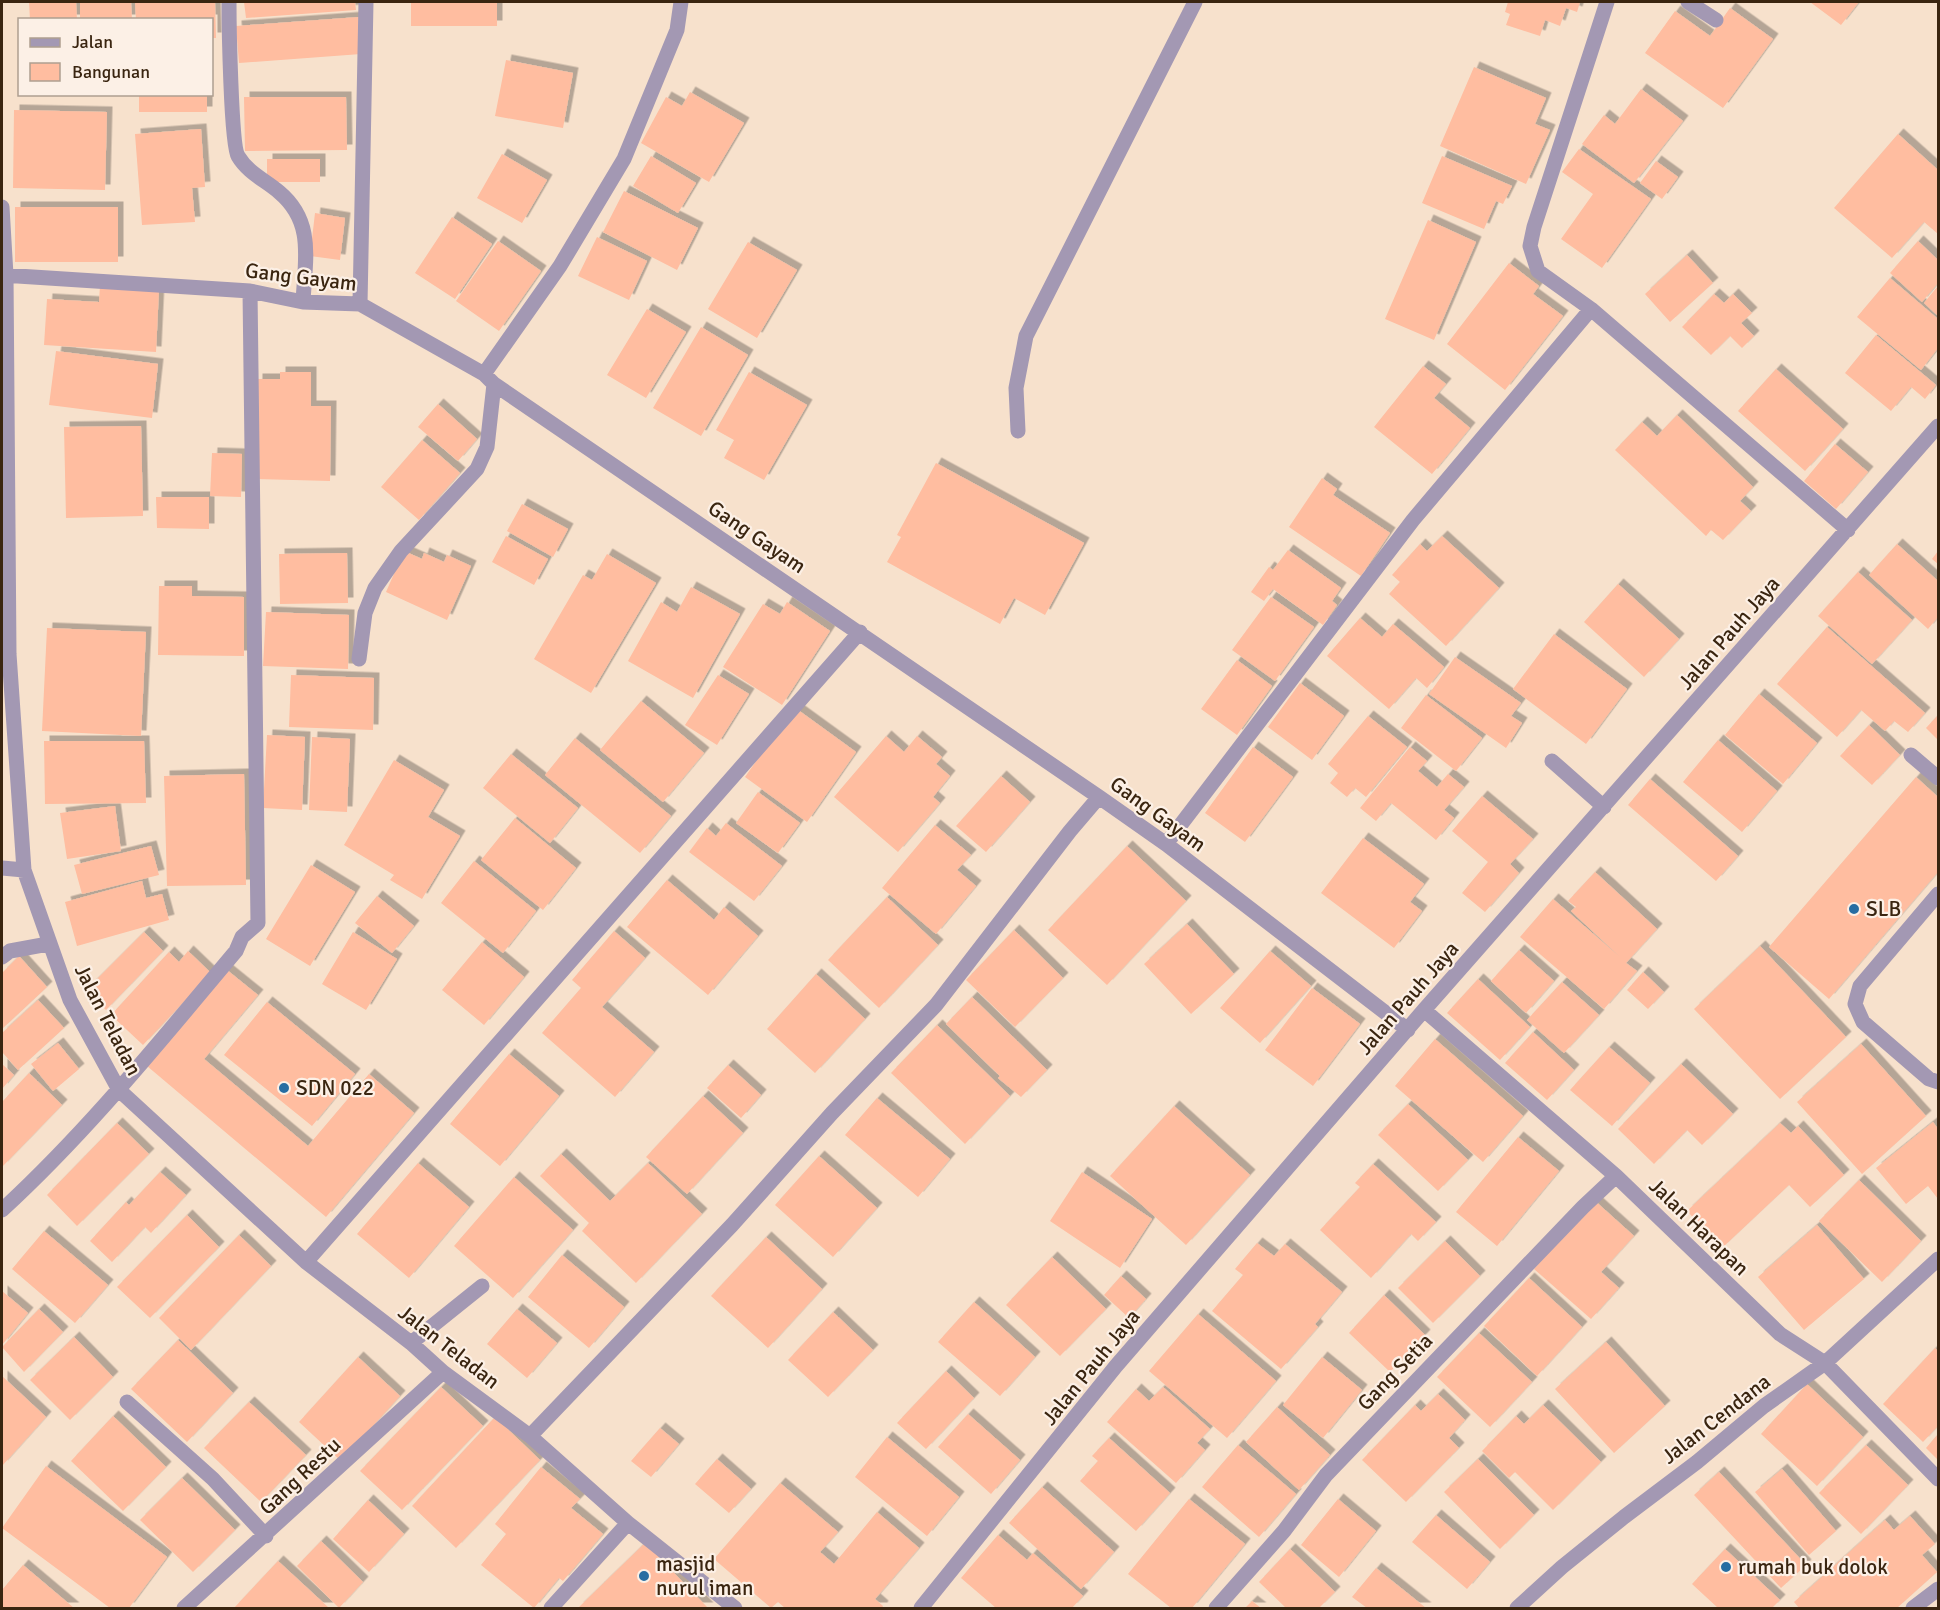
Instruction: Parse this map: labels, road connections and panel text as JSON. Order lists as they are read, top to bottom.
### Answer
{
  "streets": {
    "street": [
      "Gang Gayam",
      "Jalan Pauh Jaya",
      "Jalan Teladan",
      "Jalan Harapan",
      "Gang Setia",
      "Jalan Cendana",
      "Gang Restu"
    ]
  },
  "crossings": [
    ["Gang Gayam", "Jalan Pauh Jaya"],
    ["Gang Gayam", "Jalan Teladan"],
    ["Jalan Pauh Jaya", "Jalan Harapan"],
    ["Jalan Teladan", "Gang Restu"],
    ["Jalan Harapan", "Gang Setia"],
    ["Jalan Harapan", "Jalan Cendana"]
  ],
  "places": [
    "SLB",
    "SDN 022",
    "rumah buk dolok",
    "masjid nurul iman"
  ],
  "legend": ["Jalan", "Bangunan"]
}
